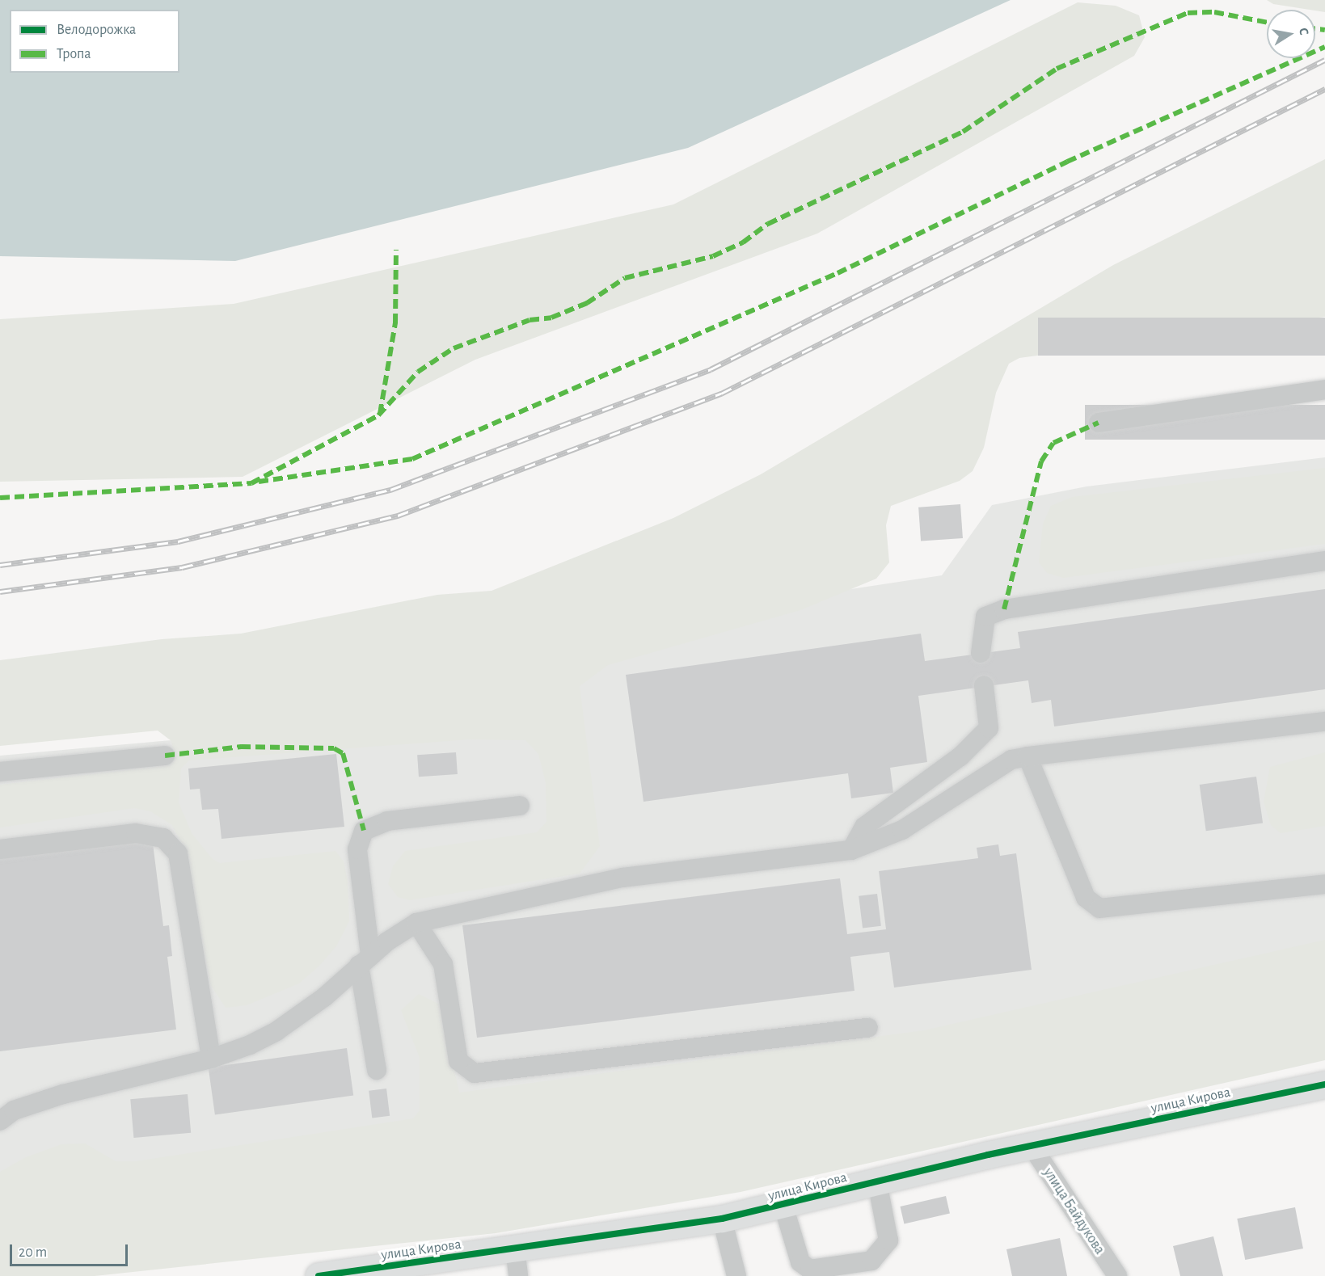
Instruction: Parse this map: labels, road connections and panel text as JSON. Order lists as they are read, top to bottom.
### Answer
{
  "streets": {
    "street": ["улица Кирова"],
    "lane": ["улица Байдукова"]
  },
  "crossings": [
    ["улица Кирова", "улица Байдукова"]
  ],
  "legend": ["Велодорожка", "Тропа"],
  "scale_bar": "20 m",
  "north": "right"
}
